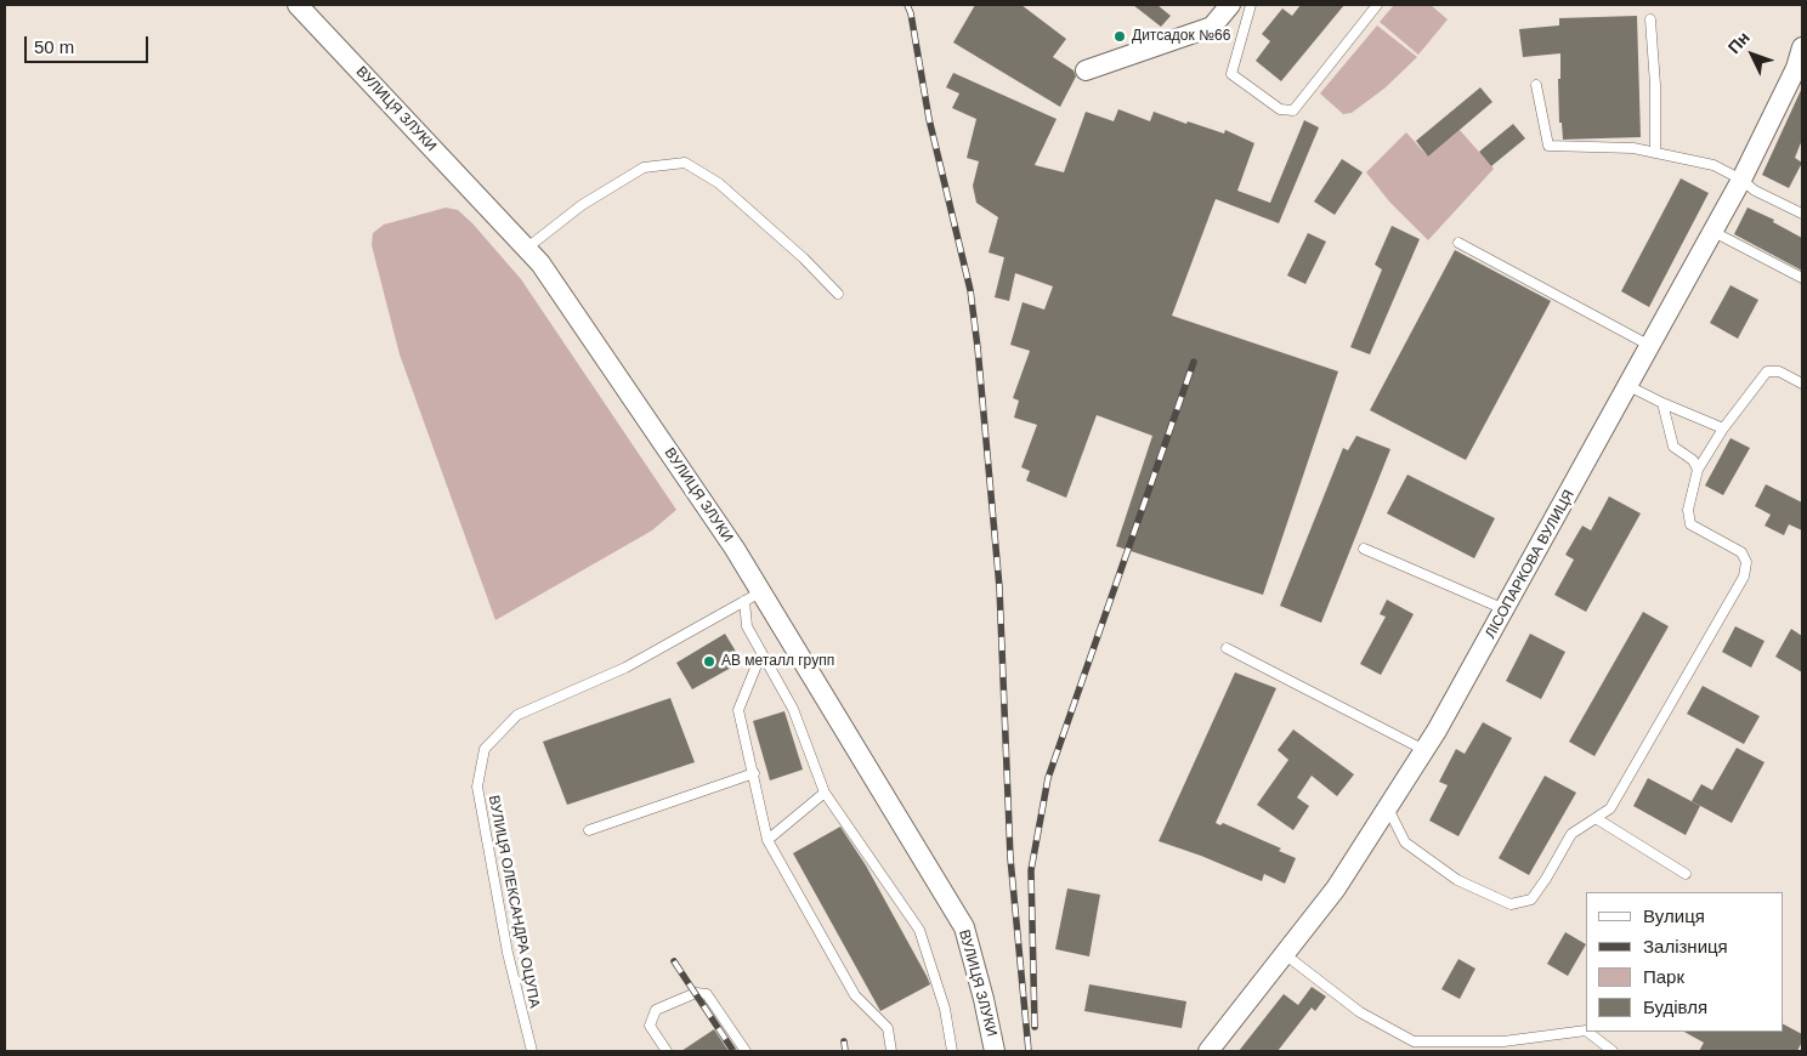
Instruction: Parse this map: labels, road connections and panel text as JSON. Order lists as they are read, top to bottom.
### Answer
{
  "streets": {
    "street": ["ВУЛИЦЯ ЗЛУКИ", "ЛІСОПАРКОВА ВУЛИЦЯ"],
    "lane": ["ВУЛИЦЯ ОЛЕКСАНДРА ОЦУПА"]
  },
  "crossings": [
    ["ВУЛИЦЯ ЗЛУКИ", "ВУЛИЦЯ ОЛЕКСАНДРА ОЦУПА"]
  ],
  "places": ["Дитсадок №66", "АВ металл групп"],
  "legend": [
    "Вулиця",
    "Залізниця",
    "Парк",
    "Будівля"
  ],
  "scale_bar": "50 m",
  "north": "top left"
}
